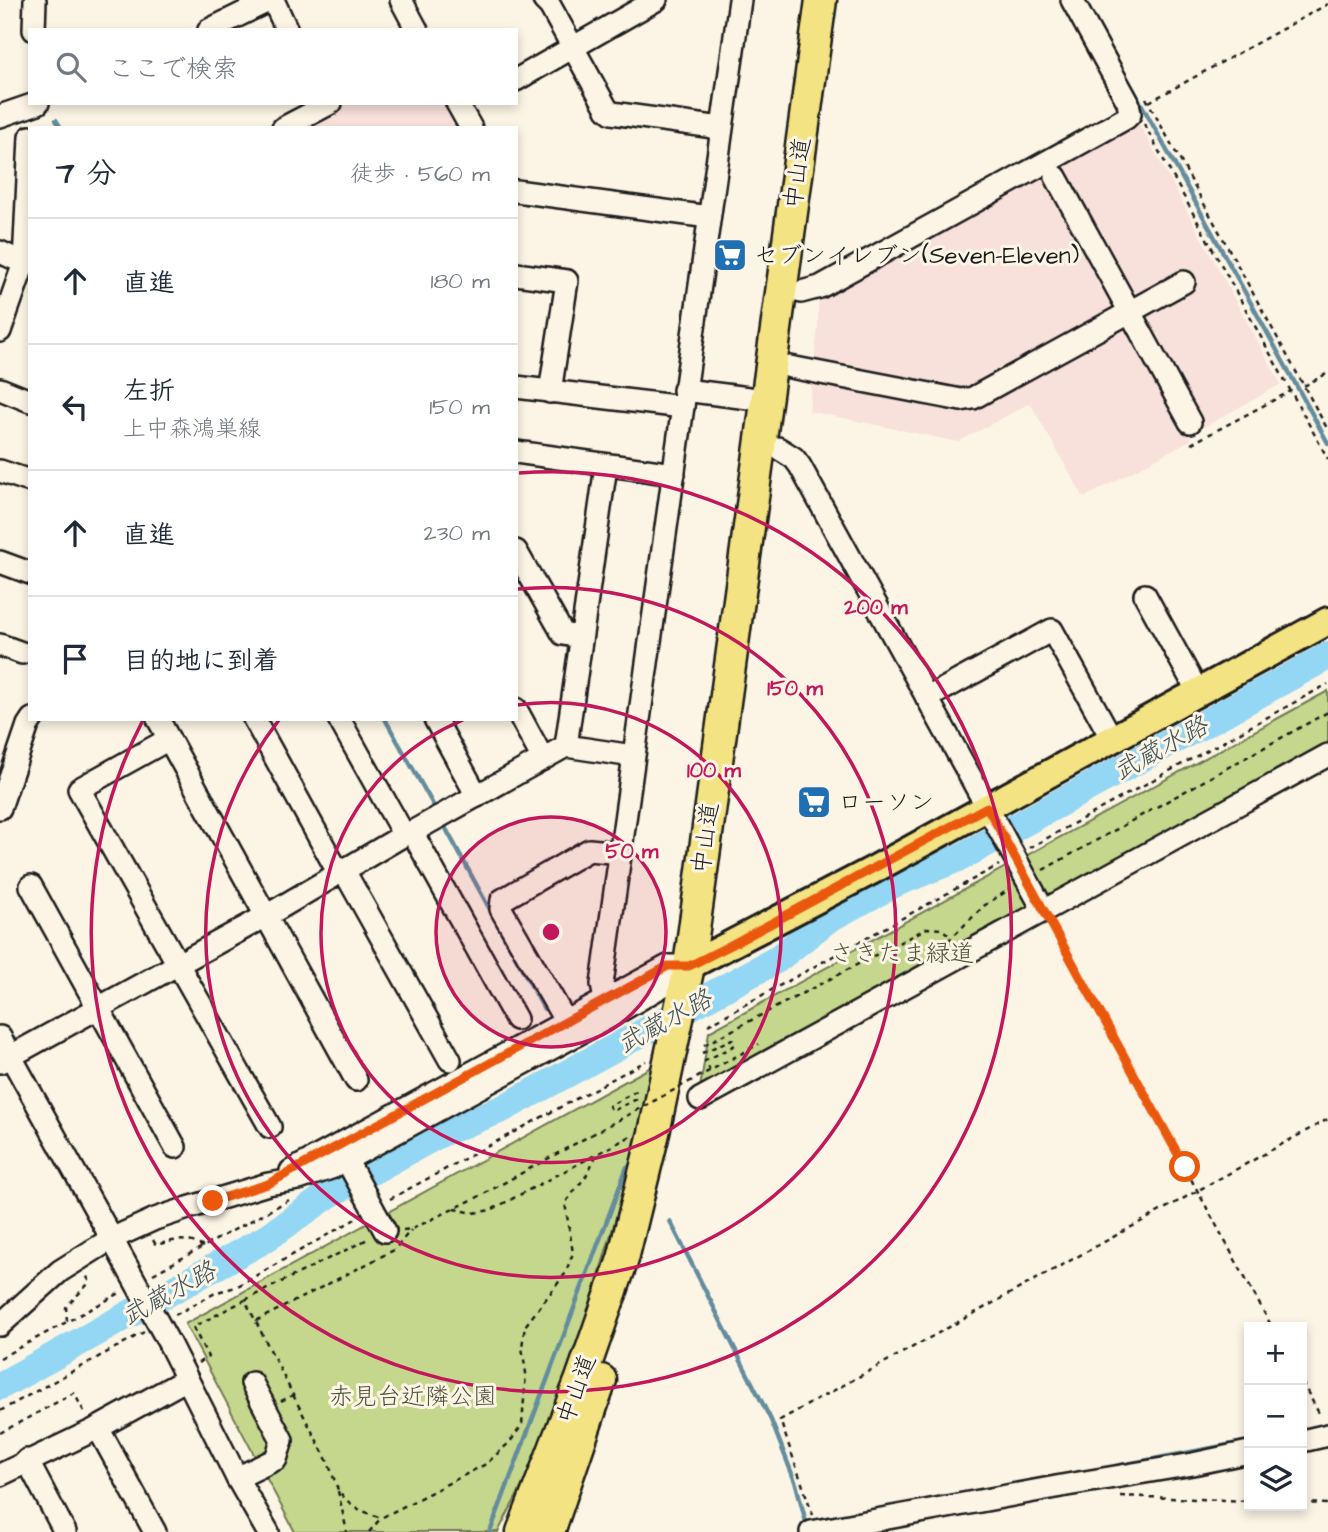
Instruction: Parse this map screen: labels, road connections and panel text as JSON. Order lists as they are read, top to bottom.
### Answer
{
  "streets": {
    "highway": ["中山道"]
  },
  "water": ["武蔵水路"],
  "parks": ["さきたま緑道", "赤見台近隣公園"],
  "places": {
    "supermarket": ["セブンイレブン(Seven-Eleven)", "ローソン"]
  },
  "page": {
    "search": "ここで検索",
    "heading": ["7 分", "徒歩 · 560 m"],
    "list": [
      ["直進", "180 m"],
      ["左折", "上中森鴻巣線", "150 m"],
      ["直進", "230 m"],
      "目的地に到着"
    ],
    "map_buttons": ["+", "−"]
  },
  "rings": [
    "200 m",
    "150 m",
    "100 m",
    "50 m"
  ]
}
